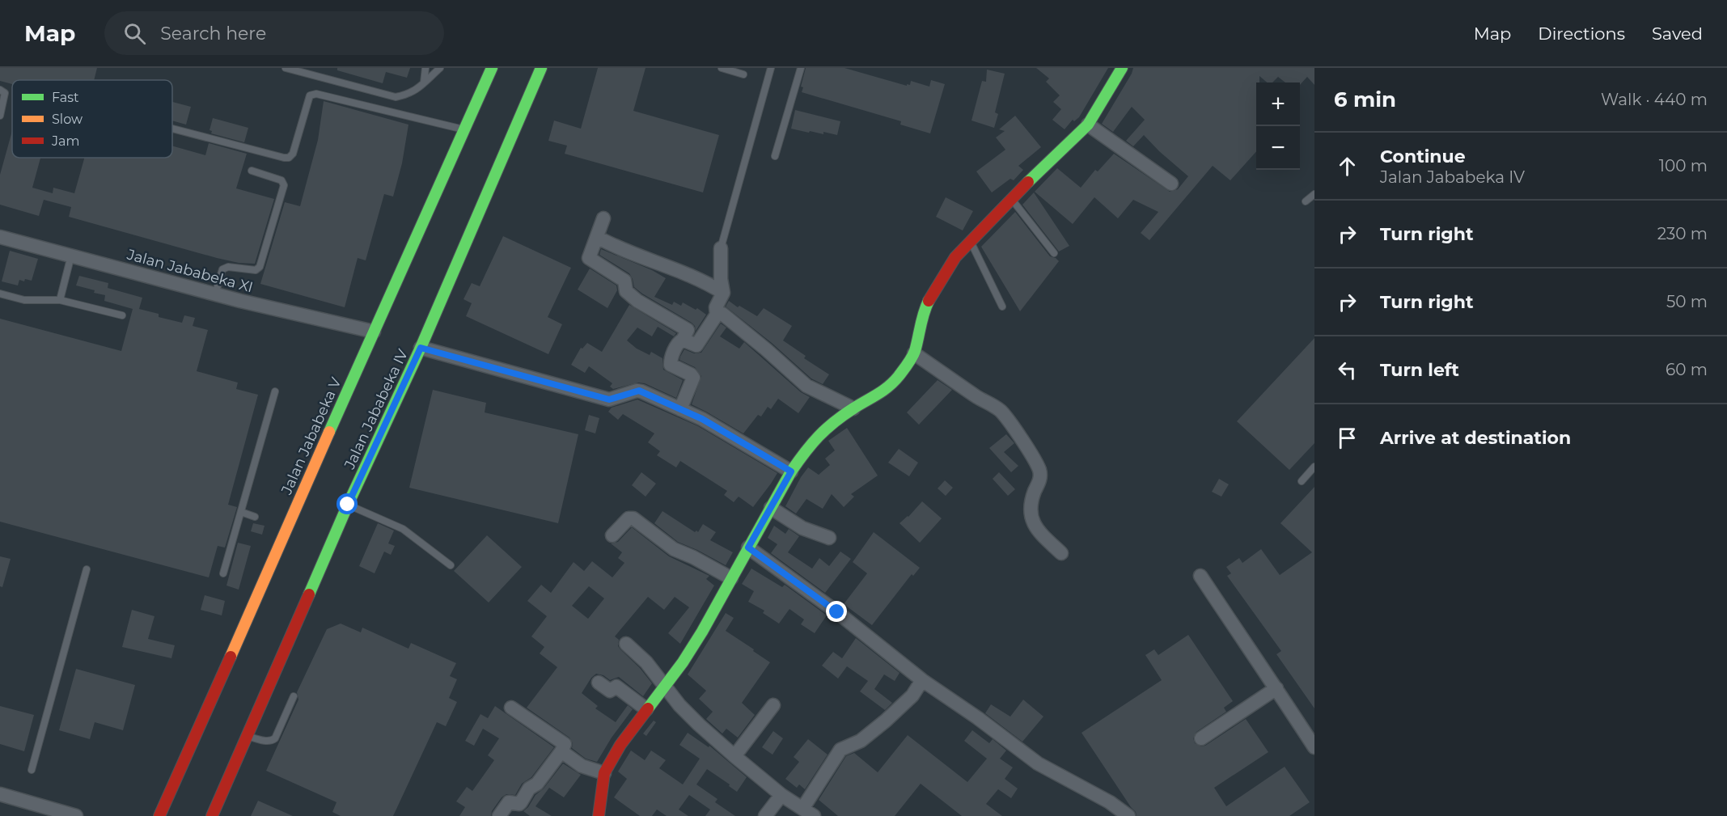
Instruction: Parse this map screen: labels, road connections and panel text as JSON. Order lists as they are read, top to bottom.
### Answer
{
  "streets": {
    "street": ["Jalan Jababeka XI", "Jalan Jababeka IV", "Jalan Jababeka V"]
  },
  "crossings": [
    ["Jalan Jababeka XI", "Jalan Jababeka V"]
  ],
  "legend": ["Fast", "Slow", "Jam"],
  "page": {
    "header": "Map",
    "search": "Search here",
    "nav": ["Map", "Directions", "Saved"],
    "heading": ["6 min", "Walk · 440 m"],
    "map_buttons": ["+", "−"],
    "list": [
      ["Continue", "Jalan Jababeka IV", "100 m"],
      ["Turn right", "230 m"],
      ["Turn right", "50 m"],
      ["Turn left", "60 m"],
      "Arrive at destination"
    ]
  }
}
